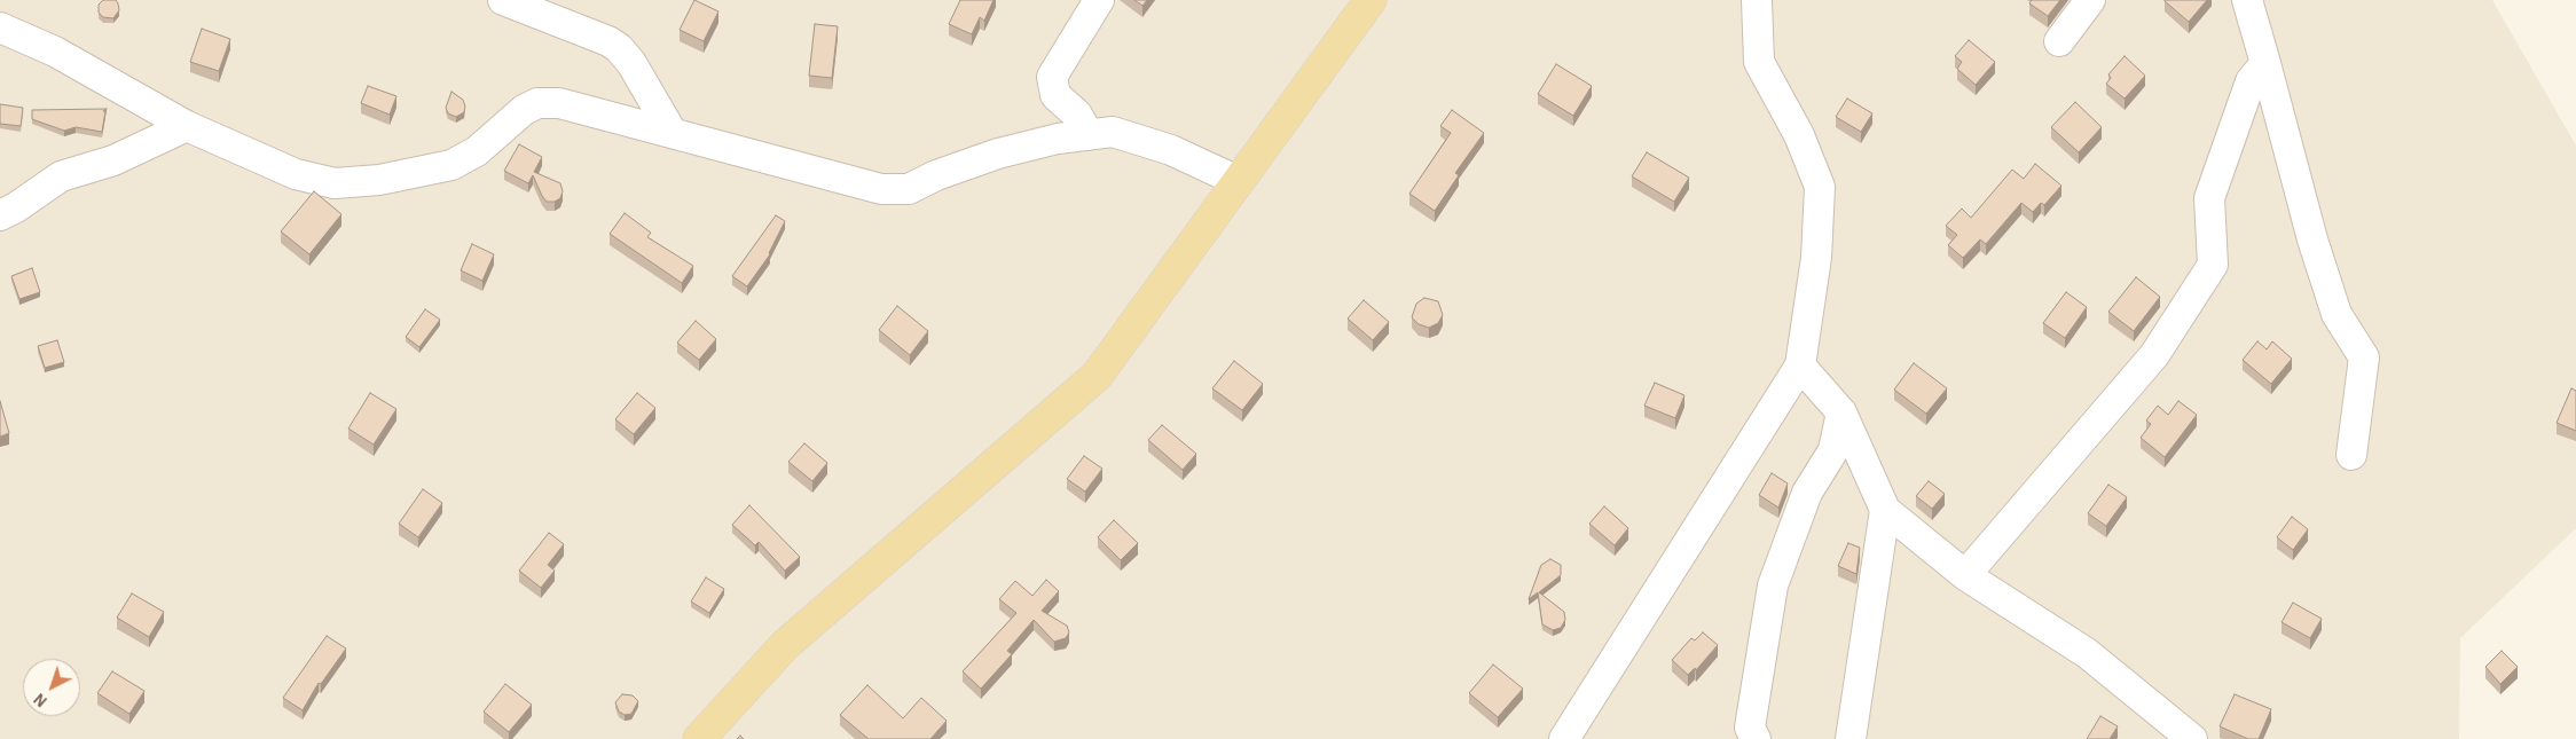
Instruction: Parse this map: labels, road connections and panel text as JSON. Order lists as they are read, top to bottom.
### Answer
{
  "north": "bottom left"
}
